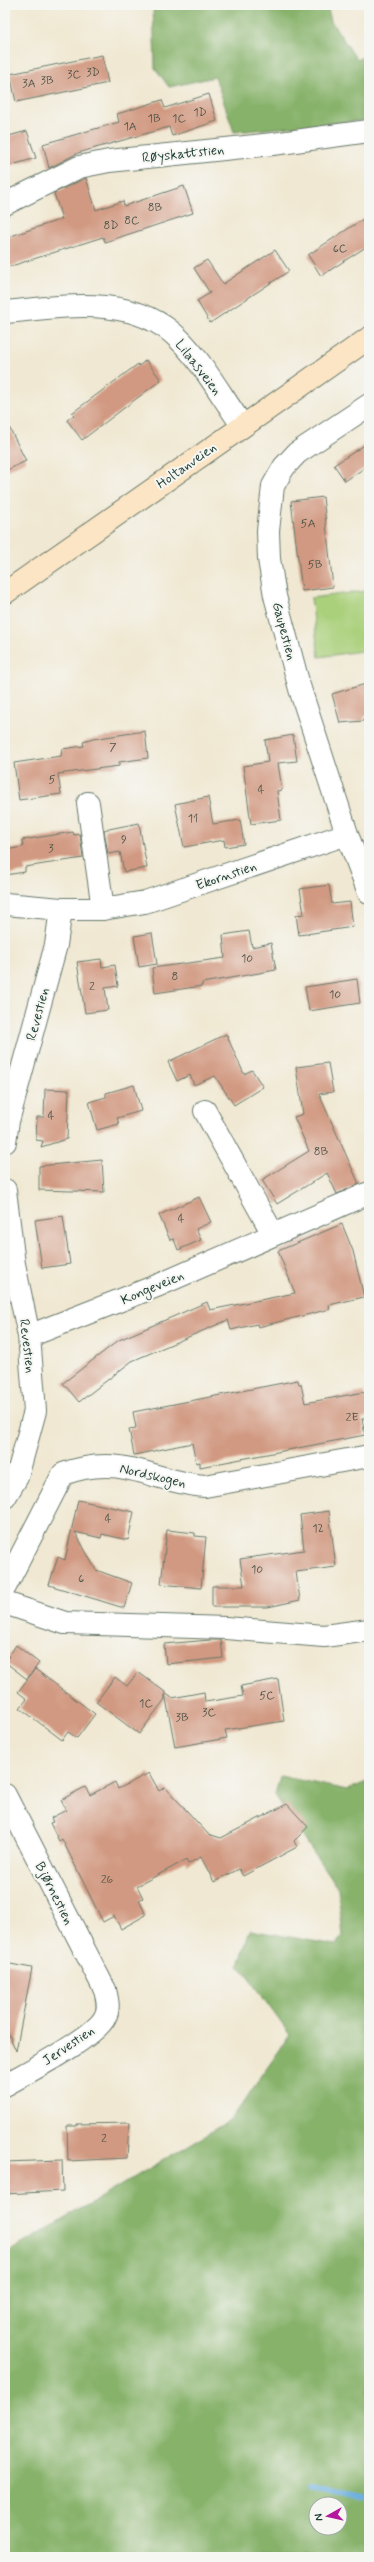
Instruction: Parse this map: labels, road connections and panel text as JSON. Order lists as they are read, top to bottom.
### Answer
{
  "streets": {
    "main road": ["Holtanveien"],
    "street": [
      "Røyskattstien",
      "Lilaasveien",
      "Gaupestien",
      "Ekornstien",
      "Revestien",
      "Kongeveien",
      "Nordskogen",
      "Bjørnestien",
      "Jervestien"
    ]
  },
  "crossings": [
    ["Lilaasveien", "Holtanveien"],
    ["Gaupestien", "Ekornstien"],
    ["Ekornstien", "Revestien"],
    ["Revestien", "Kongeveien"],
    ["Bjørnestien", "Jervestien"]
  ],
  "house_numbers": [
    "3D",
    "3C",
    "3B",
    "3A",
    "1D",
    "1B",
    "1C",
    "1A",
    "8B",
    "8C",
    "8D",
    "6C",
    "5A",
    "5B",
    "7",
    "5",
    "4",
    "11",
    "9",
    "3",
    "10",
    "8",
    "2",
    "10",
    "4",
    "8B",
    "4",
    "2E",
    "4",
    "12",
    "10",
    "6",
    "5C",
    "1C",
    "3C",
    "3B",
    "26",
    "2"
  ],
  "north": "left"
}
